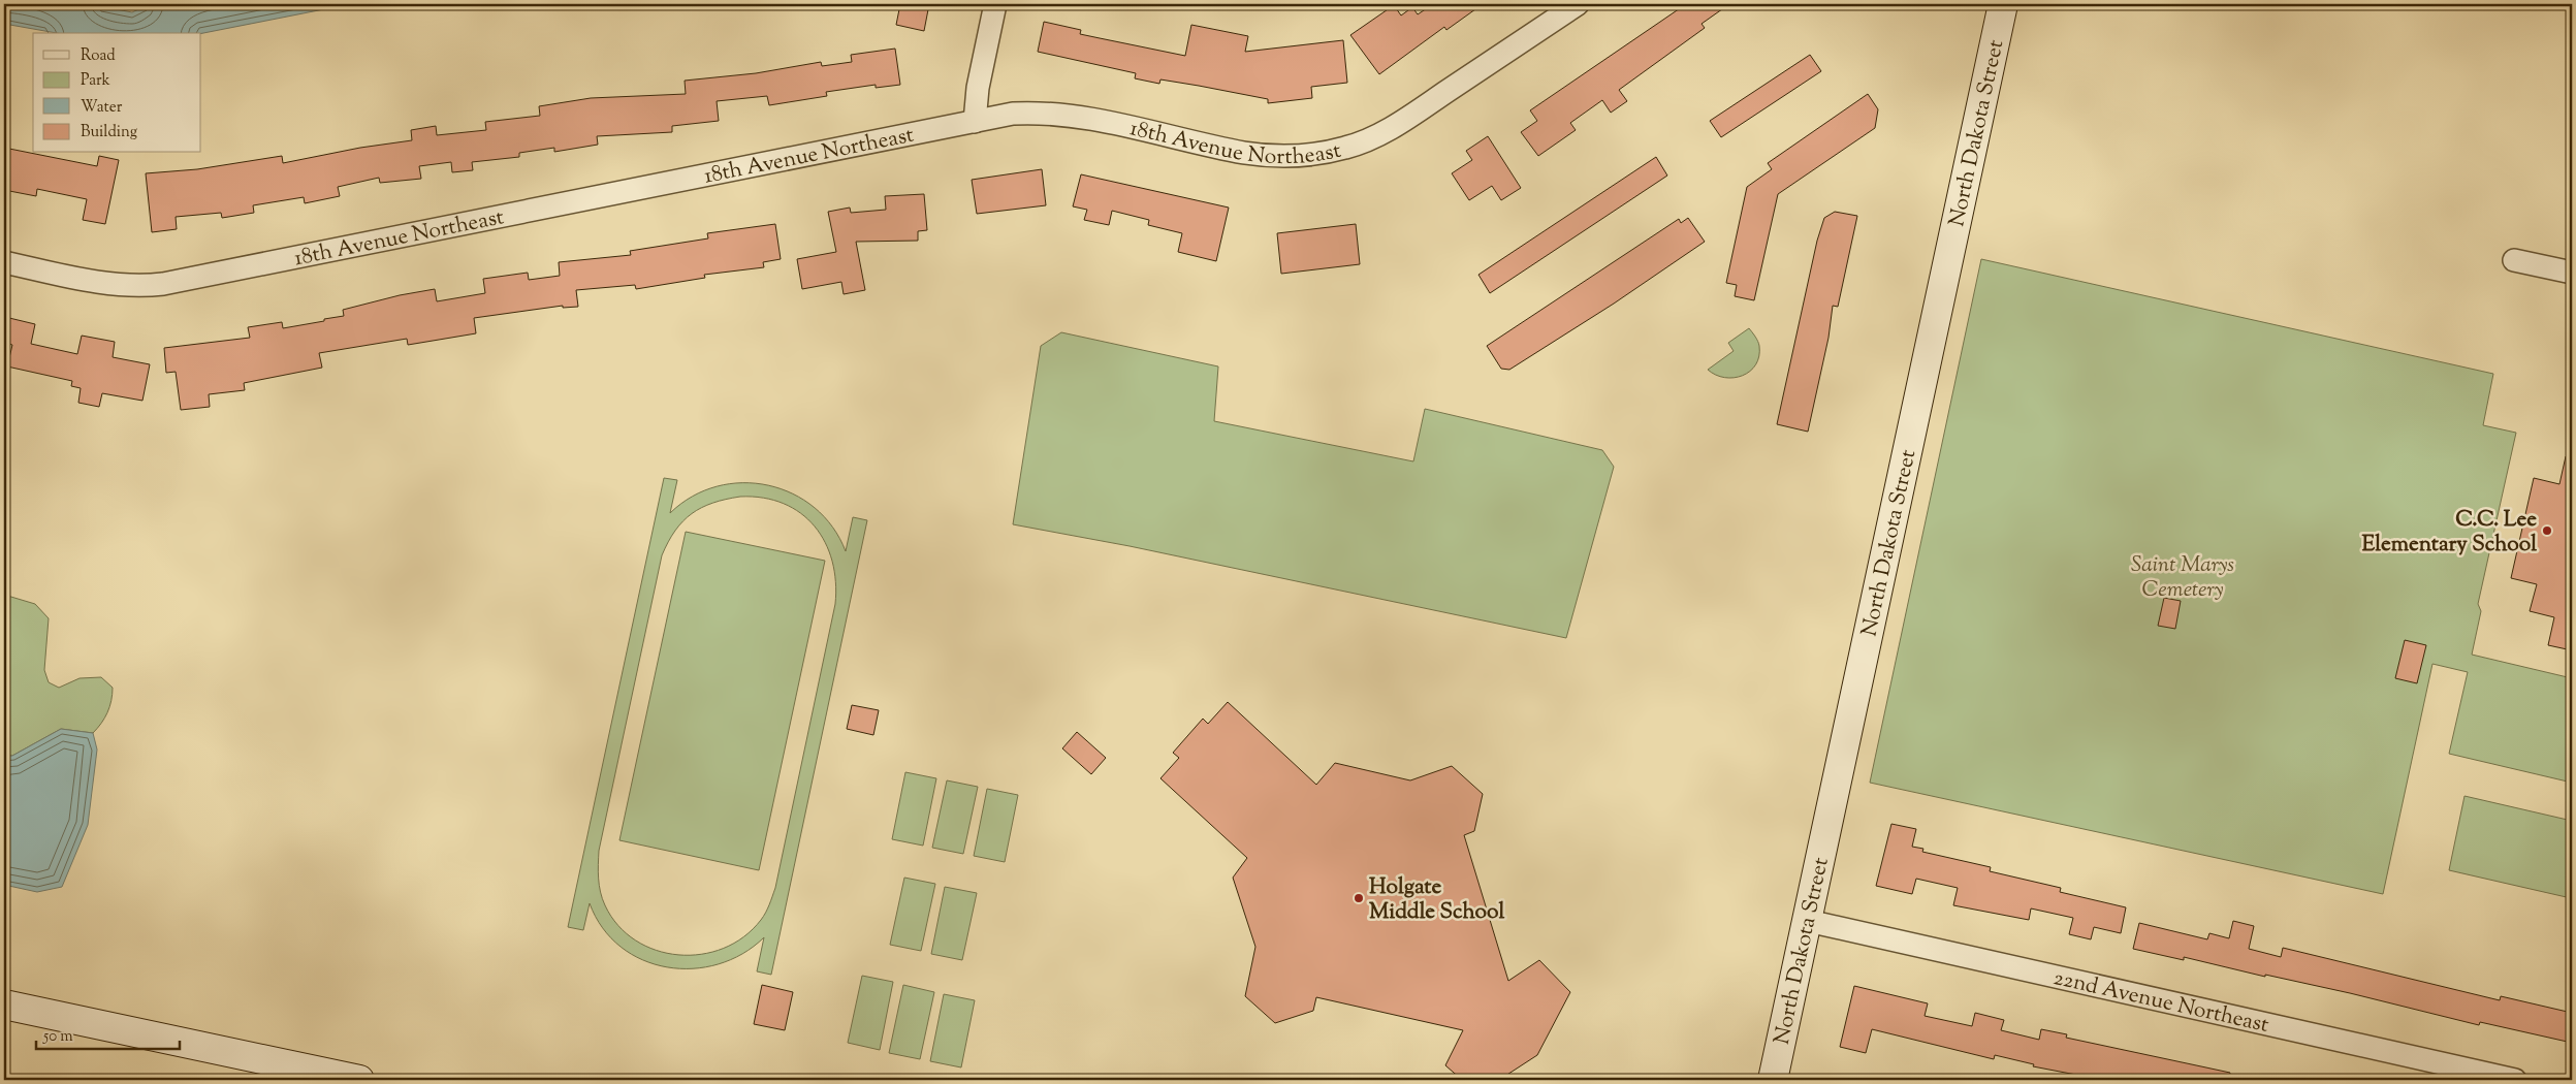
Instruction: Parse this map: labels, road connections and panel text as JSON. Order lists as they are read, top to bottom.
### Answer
{
  "streets": {
    "street": ["North Dakota Street", "18th Avenue Northeast", "22nd Avenue Northeast"]
  },
  "crossings": [
    ["North Dakota Street", "22nd Avenue Northeast"]
  ],
  "parks": ["Saint Marys Cemetery"],
  "places": ["C.C. Lee Elementary School", "Holgate Middle School"],
  "legend": [
    "Road",
    "Park",
    "Water",
    "Building"
  ],
  "scale_bar": "50 m"
}
